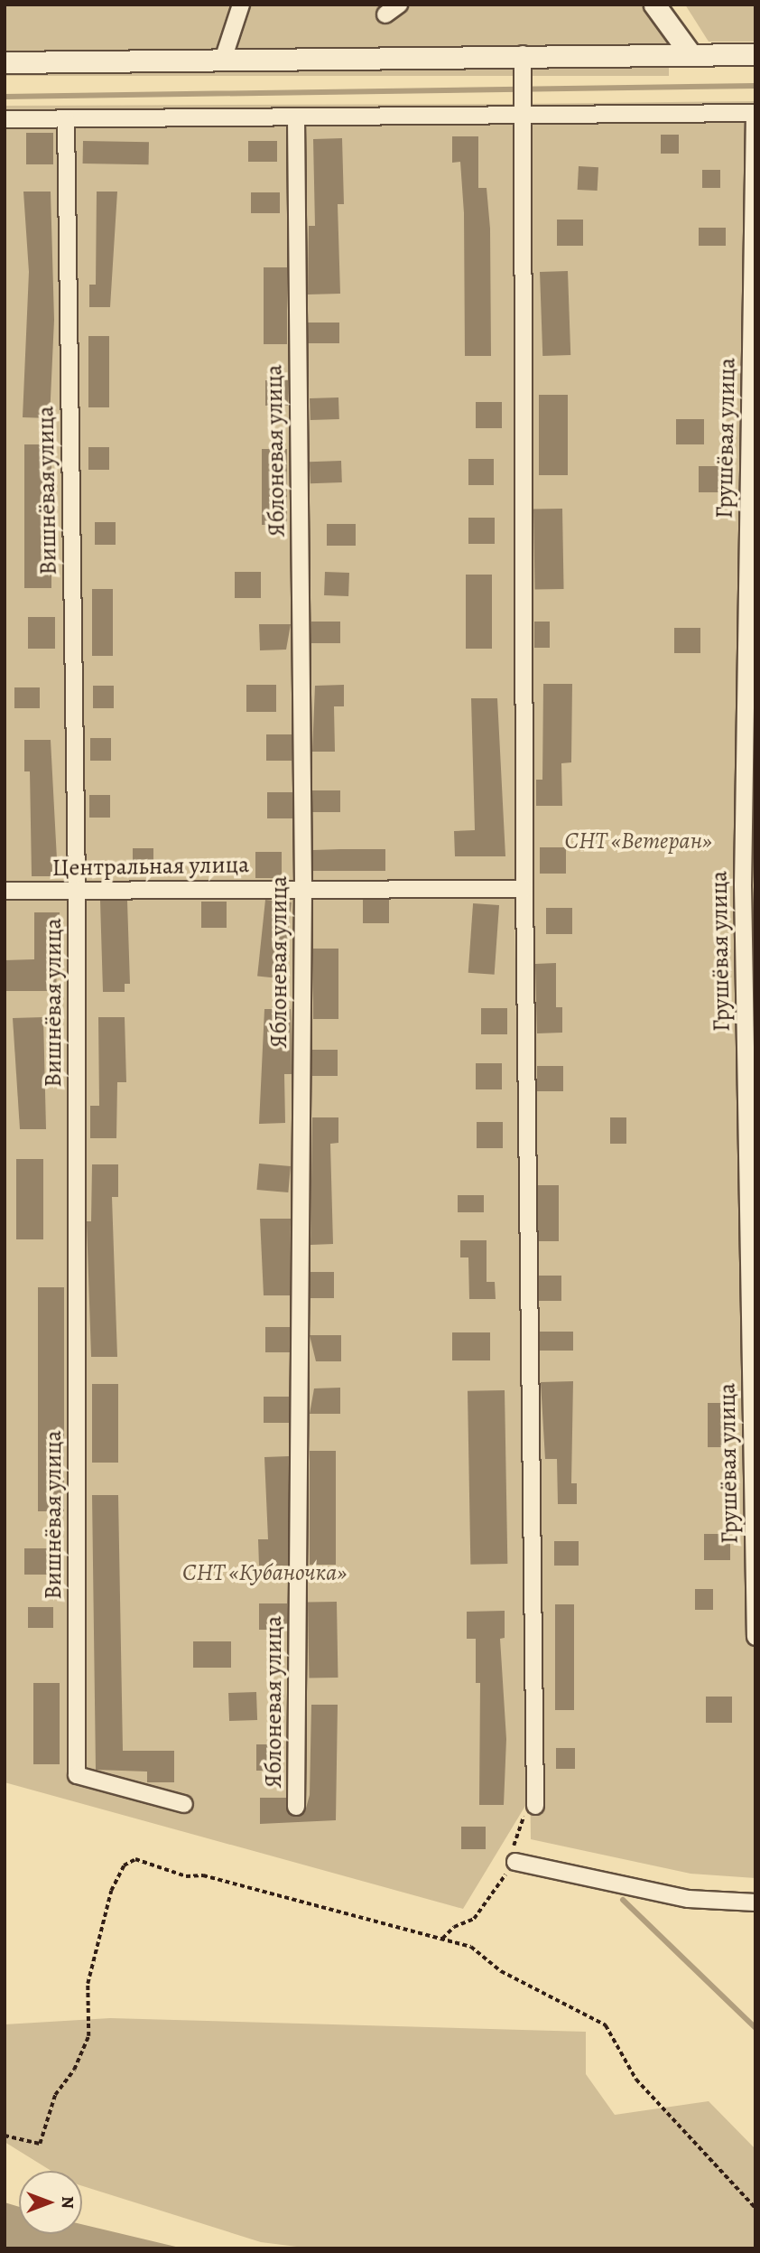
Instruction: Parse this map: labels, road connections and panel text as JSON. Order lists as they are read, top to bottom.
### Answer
{
  "streets": {
    "street": [
      "Грушёвая улица",
      "Яблоневая улица",
      "Вишнёвая улица",
      "Центральная улица"
    ]
  },
  "crossings": [
    ["Яблоневая улица", "Центральная улица"],
    ["Вишнёвая улица", "Центральная улица"]
  ],
  "parks": ["СНТ «Ветеран»", "СНТ «Кубаночка»"],
  "north": "right"
}
